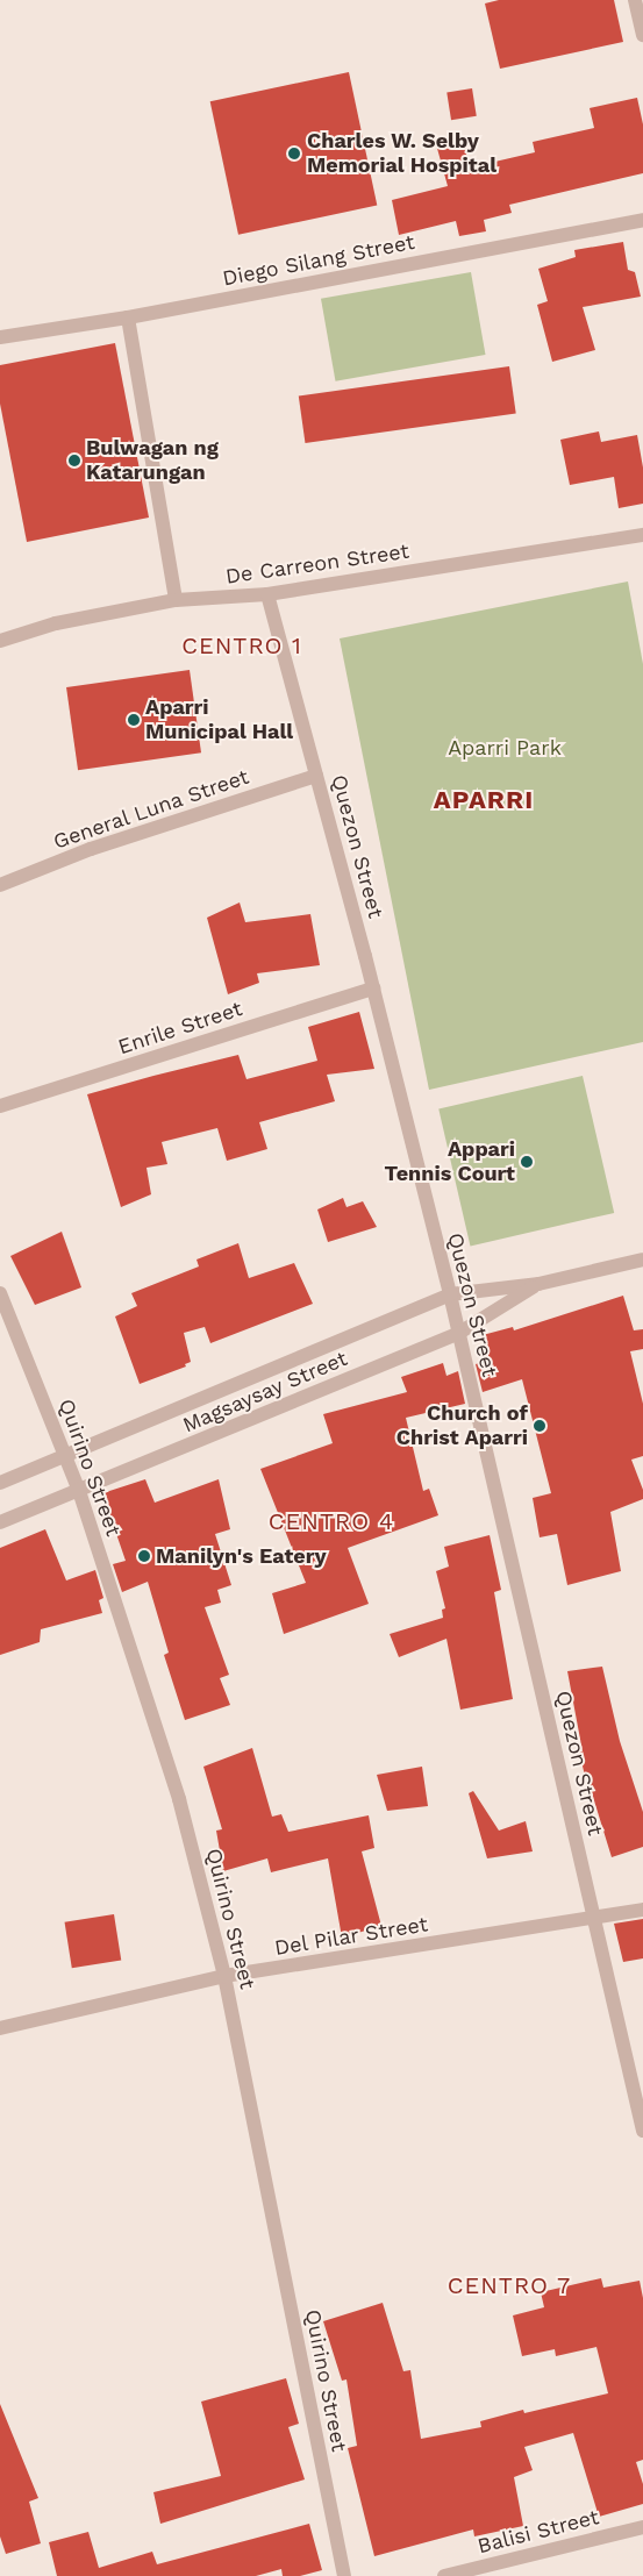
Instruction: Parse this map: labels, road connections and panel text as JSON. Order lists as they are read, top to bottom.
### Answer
{
  "streets": {
    "street": [
      "Diego Silang Street",
      "De Carreon Street",
      "General Luna Street",
      "Quezon Street",
      "Enrile Street",
      "Magsaysay Street",
      "Quirino Street",
      "Del Pilar Street",
      "Balisi Street"
    ]
  },
  "crossings": [
    ["De Carreon Street", "Quezon Street"],
    ["General Luna Street", "Quezon Street"],
    ["Quezon Street", "Enrile Street"],
    ["Quezon Street", "Magsaysay Street"],
    ["Quezon Street", "Del Pilar Street"],
    ["Magsaysay Street", "Quirino Street"],
    ["Quirino Street", "Del Pilar Street"]
  ],
  "districts": [
    "CENTRO 1",
    "APARRI",
    "CENTRO 4",
    "CENTRO 7"
  ],
  "parks": ["Aparri Park"],
  "places": [
    "Charles W. Selby Memorial Hospital",
    "Bulwagan ng Katarungan",
    "Aparri Municipal Hall",
    "Appari Tennis Court",
    "Church of Christ Aparri",
    "Manilyn's Eatery"
  ]
}
